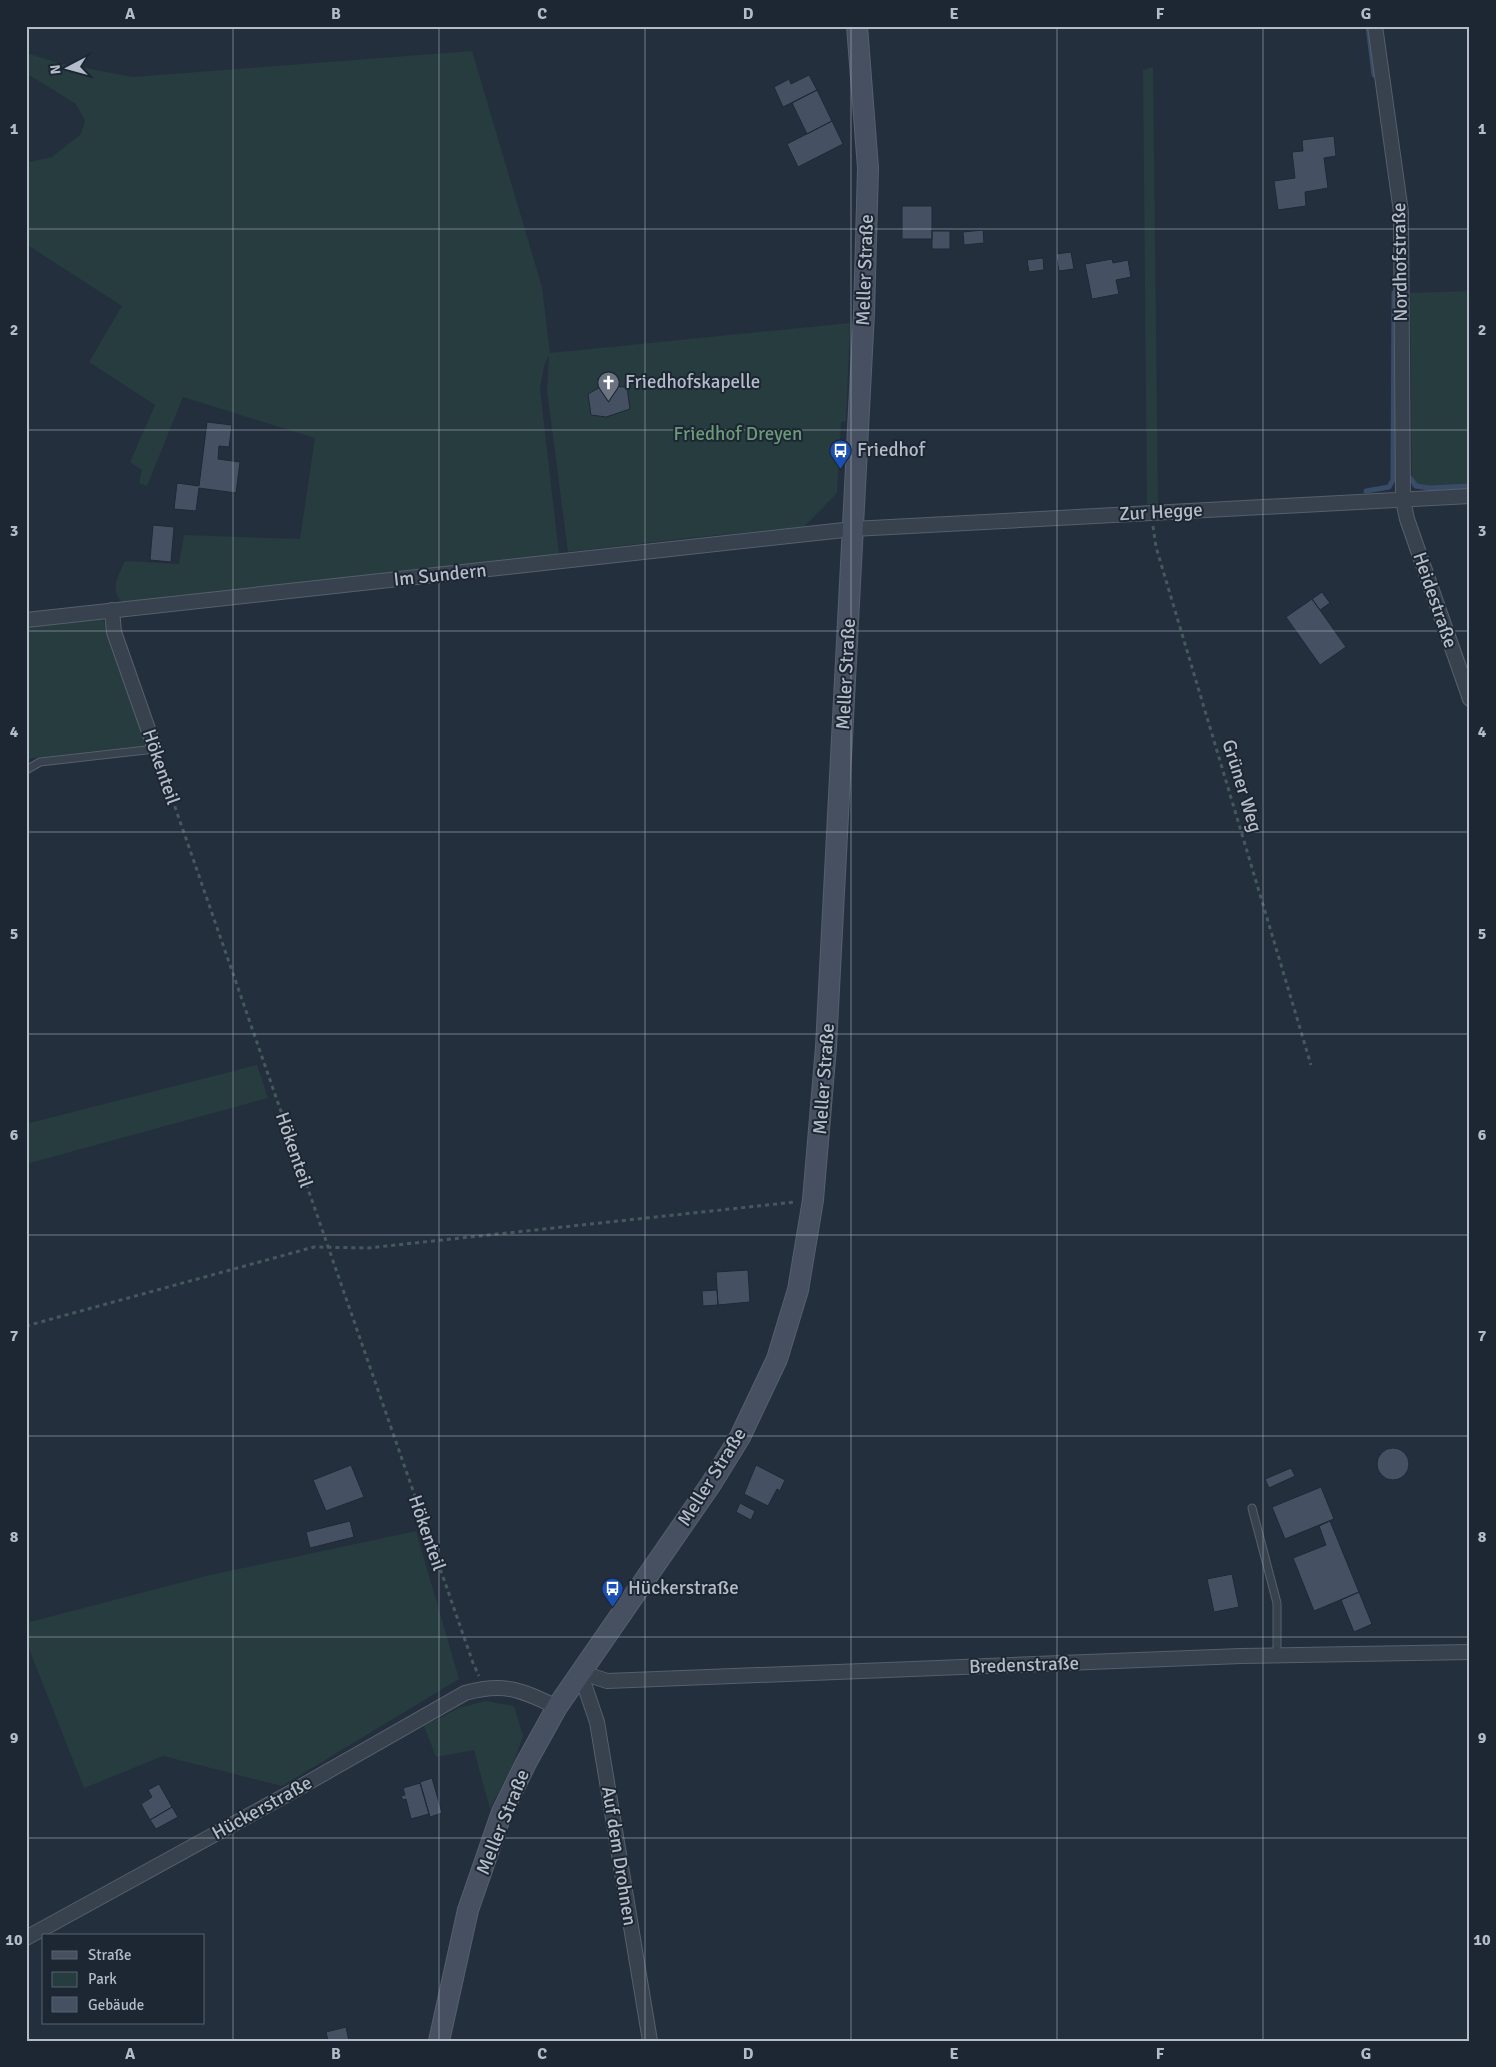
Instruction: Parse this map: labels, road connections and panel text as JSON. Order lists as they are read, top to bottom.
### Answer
{
  "streets": {
    "main road": ["Meller Straße"],
    "street": [
      "Nordhofstraße",
      "Zur Hegge",
      "Im Sundern",
      "Heidestraße",
      "Hökenteil",
      "Bredenstraße",
      "Hückerstraße",
      "Auf dem Drohnen"
    ],
    "path": ["Grüner Weg"]
  },
  "crossings": [
    ["Nordhofstraße", "Zur Hegge"],
    ["Nordhofstraße", "Heidestraße"],
    ["Meller Straße", "Zur Hegge"],
    ["Meller Straße", "Im Sundern"],
    ["Meller Straße", "Bredenstraße"],
    ["Meller Straße", "Hückerstraße"],
    ["Meller Straße", "Auf dem Drohnen"],
    ["Zur Hegge", "Im Sundern"],
    ["Zur Hegge", "Heidestraße"],
    ["Zur Hegge", "Grüner Weg"],
    ["Im Sundern", "Hökenteil"],
    ["Hökenteil", "Hückerstraße"],
    ["Bredenstraße", "Auf dem Drohnen"]
  ],
  "parks": ["Friedhof Dreyen"],
  "places": {
    "church": ["Friedhofskapelle"],
    "bus stop": ["Friedhof", "Hückerstraße"]
  },
  "legend": ["Straße", "Park", "Gebäude"],
  "north": "left",
  "grid": {
    "columns": [
      "A",
      "B",
      "C",
      "D",
      "E",
      "F",
      "G"
    ],
    "rows": [
      "1",
      "2",
      "3",
      "4",
      "5",
      "6",
      "7",
      "8",
      "9",
      "10"
    ]
  }
}
